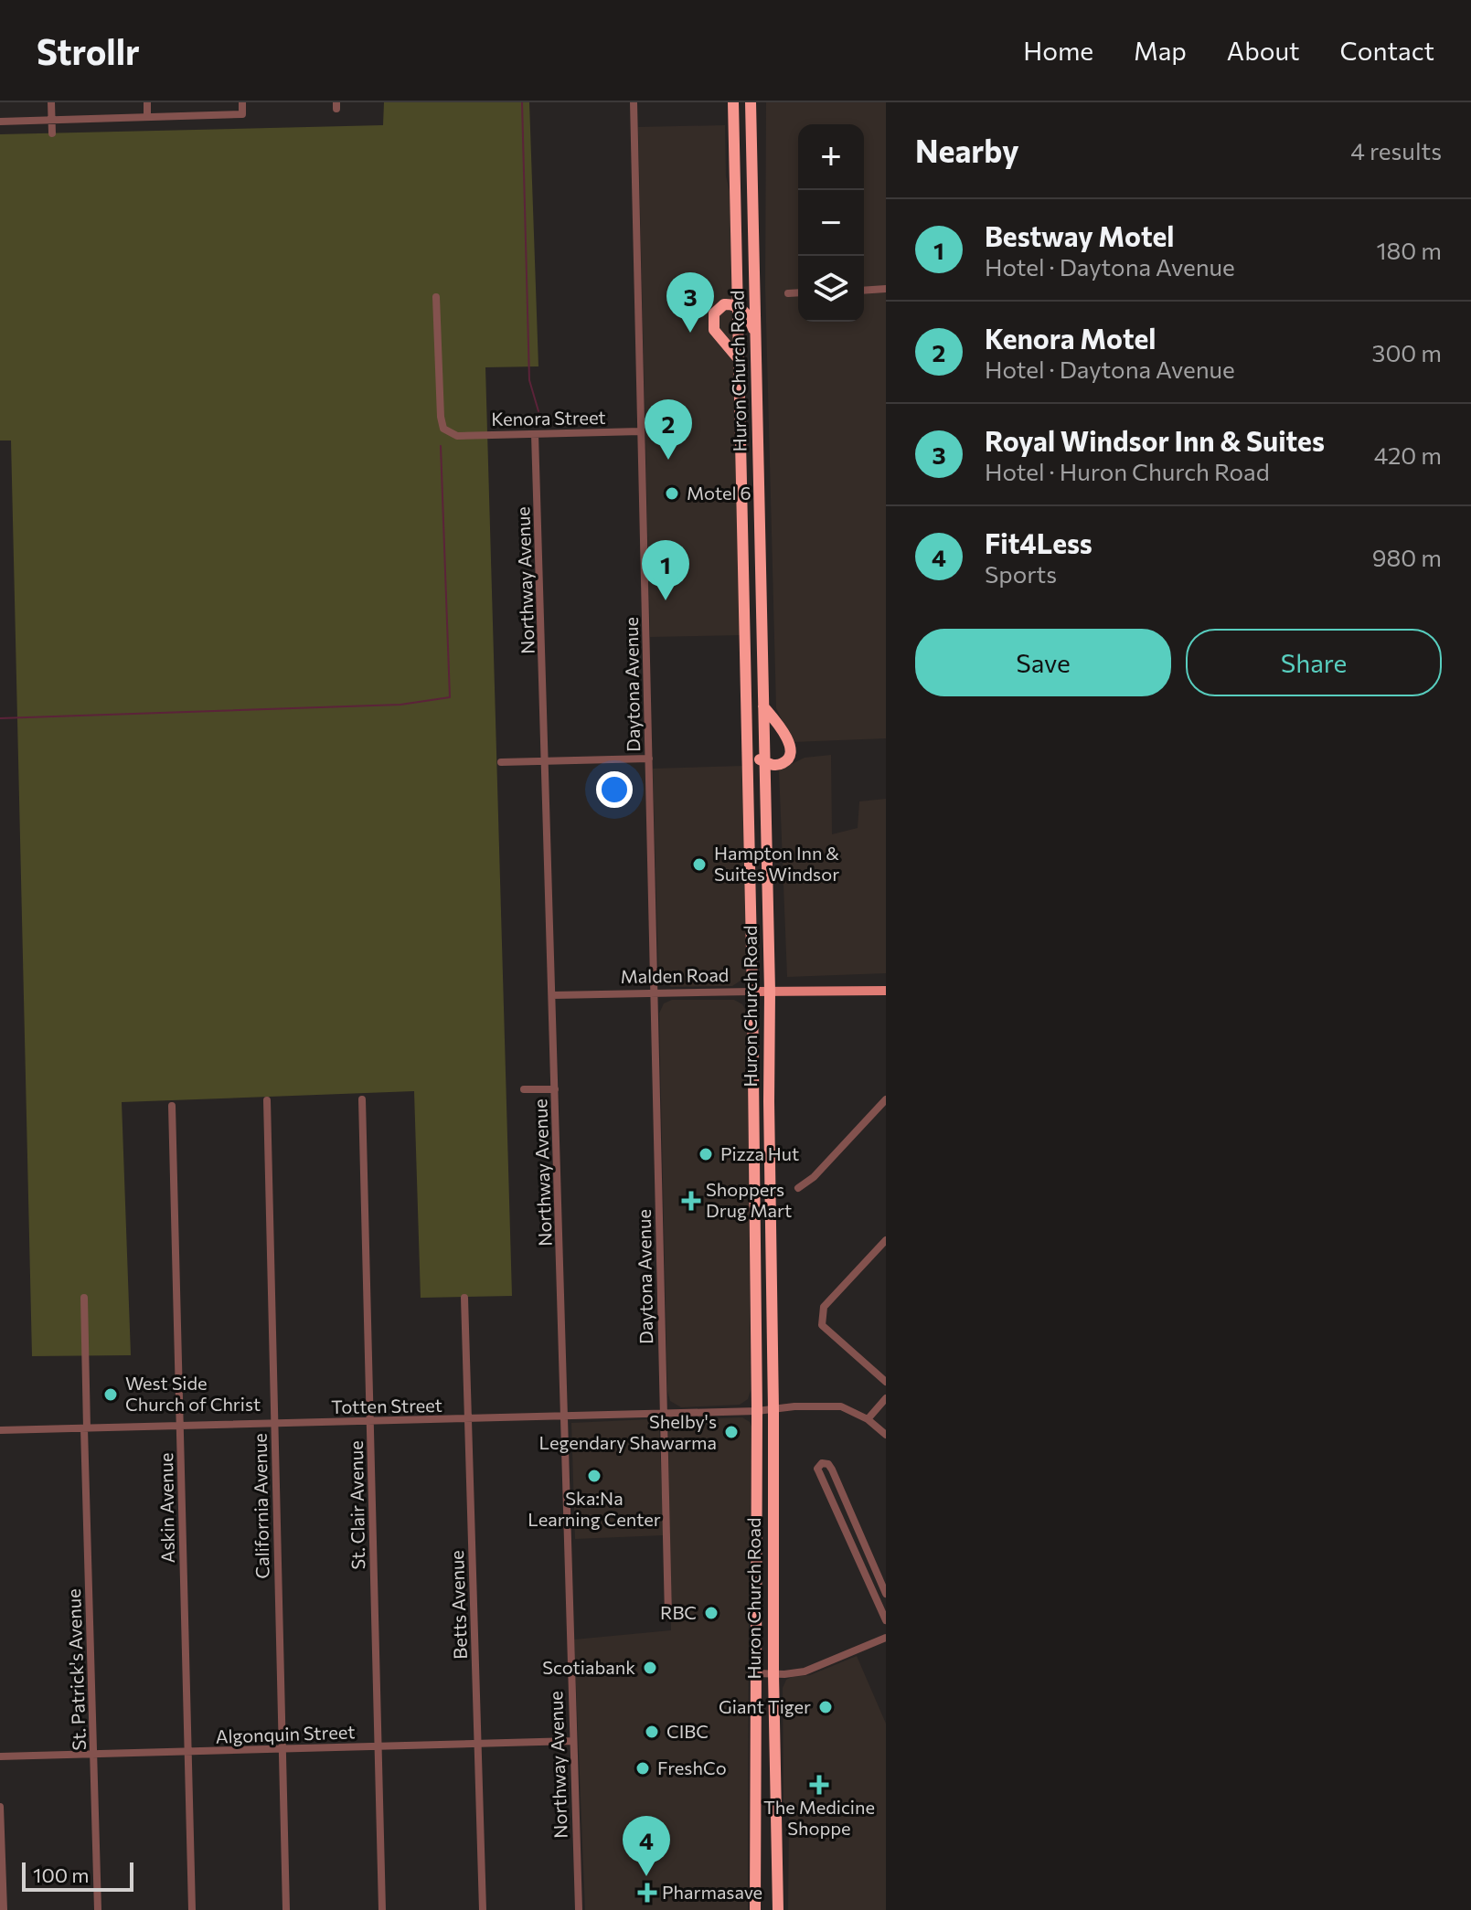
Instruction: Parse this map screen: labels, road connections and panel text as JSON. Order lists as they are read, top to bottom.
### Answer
{
  "streets": {
    "highway": ["Huron Church Road"],
    "main road": ["Malden Road"],
    "street": [
      "Kenora Street",
      "Northway Avenue",
      "Daytona Avenue",
      "Totten Street",
      "St. Clair Avenue",
      "California Avenue",
      "Askin Avenue",
      "Betts Avenue",
      "St. Patrick's Avenue",
      "Algonquin Street"
    ]
  },
  "crossings": [
    ["Huron Church Road", "Malden Road"],
    ["Huron Church Road", "Totten Street"],
    ["Kenora Street", "Northway Avenue"],
    ["Kenora Street", "Daytona Avenue"],
    ["Northway Avenue", "Malden Road"],
    ["Northway Avenue", "Totten Street"],
    ["Northway Avenue", "Algonquin Street"],
    ["Daytona Avenue", "Malden Road"],
    ["Daytona Avenue", "Totten Street"],
    ["Totten Street", "St. Clair Avenue"],
    ["Totten Street", "California Avenue"],
    ["Totten Street", "Askin Avenue"],
    ["Totten Street", "Betts Avenue"],
    ["Totten Street", "St. Patrick's Avenue"],
    ["St. Clair Avenue", "Algonquin Street"],
    ["California Avenue", "Algonquin Street"],
    ["Askin Avenue", "Algonquin Street"],
    ["Betts Avenue", "Algonquin Street"],
    ["St. Patrick's Avenue", "Algonquin Street"]
  ],
  "places": {
    "other": [
      "Motel 6",
      "Hampton Inn & Suites Windsor",
      "Pizza Hut",
      "West Side Church of Christ",
      "Shelby's Legendary Shawarma",
      "Ska:Na Learning Center",
      "RBC",
      "Scotiabank",
      "Giant Tiger",
      "CIBC",
      "FreshCo"
    ],
    "health": ["Shoppers Drug Mart", "The Medicine Shoppe", "Pharmasave"]
  },
  "scale_bar": "100 m",
  "page": {
    "header": "Strollr",
    "nav": [
      "Home",
      "Map",
      "About",
      "Contact"
    ],
    "heading": ["Nearby", "4 results"],
    "map_buttons": ["+", "−"],
    "list": [
      {
        "mark": "1",
        "name": "Bestway Motel",
        "note": "Hotel · Daytona Avenue",
        "value": "180 m"
      },
      {
        "mark": "2",
        "name": "Kenora Motel",
        "note": "Hotel · Daytona Avenue",
        "value": "300 m"
      },
      {
        "mark": "3",
        "name": "Royal Windsor Inn & Suites",
        "note": "Hotel · Huron Church Road",
        "value": "420 m"
      },
      {
        "mark": "4",
        "name": "Fit4Less",
        "note": "Sports",
        "value": "980 m"
      }
    ],
    "pins": [
      "3",
      "2",
      "1",
      "4"
    ],
    "buttons": ["Save", "Share"],
    "scale": "100 m"
  }
}
